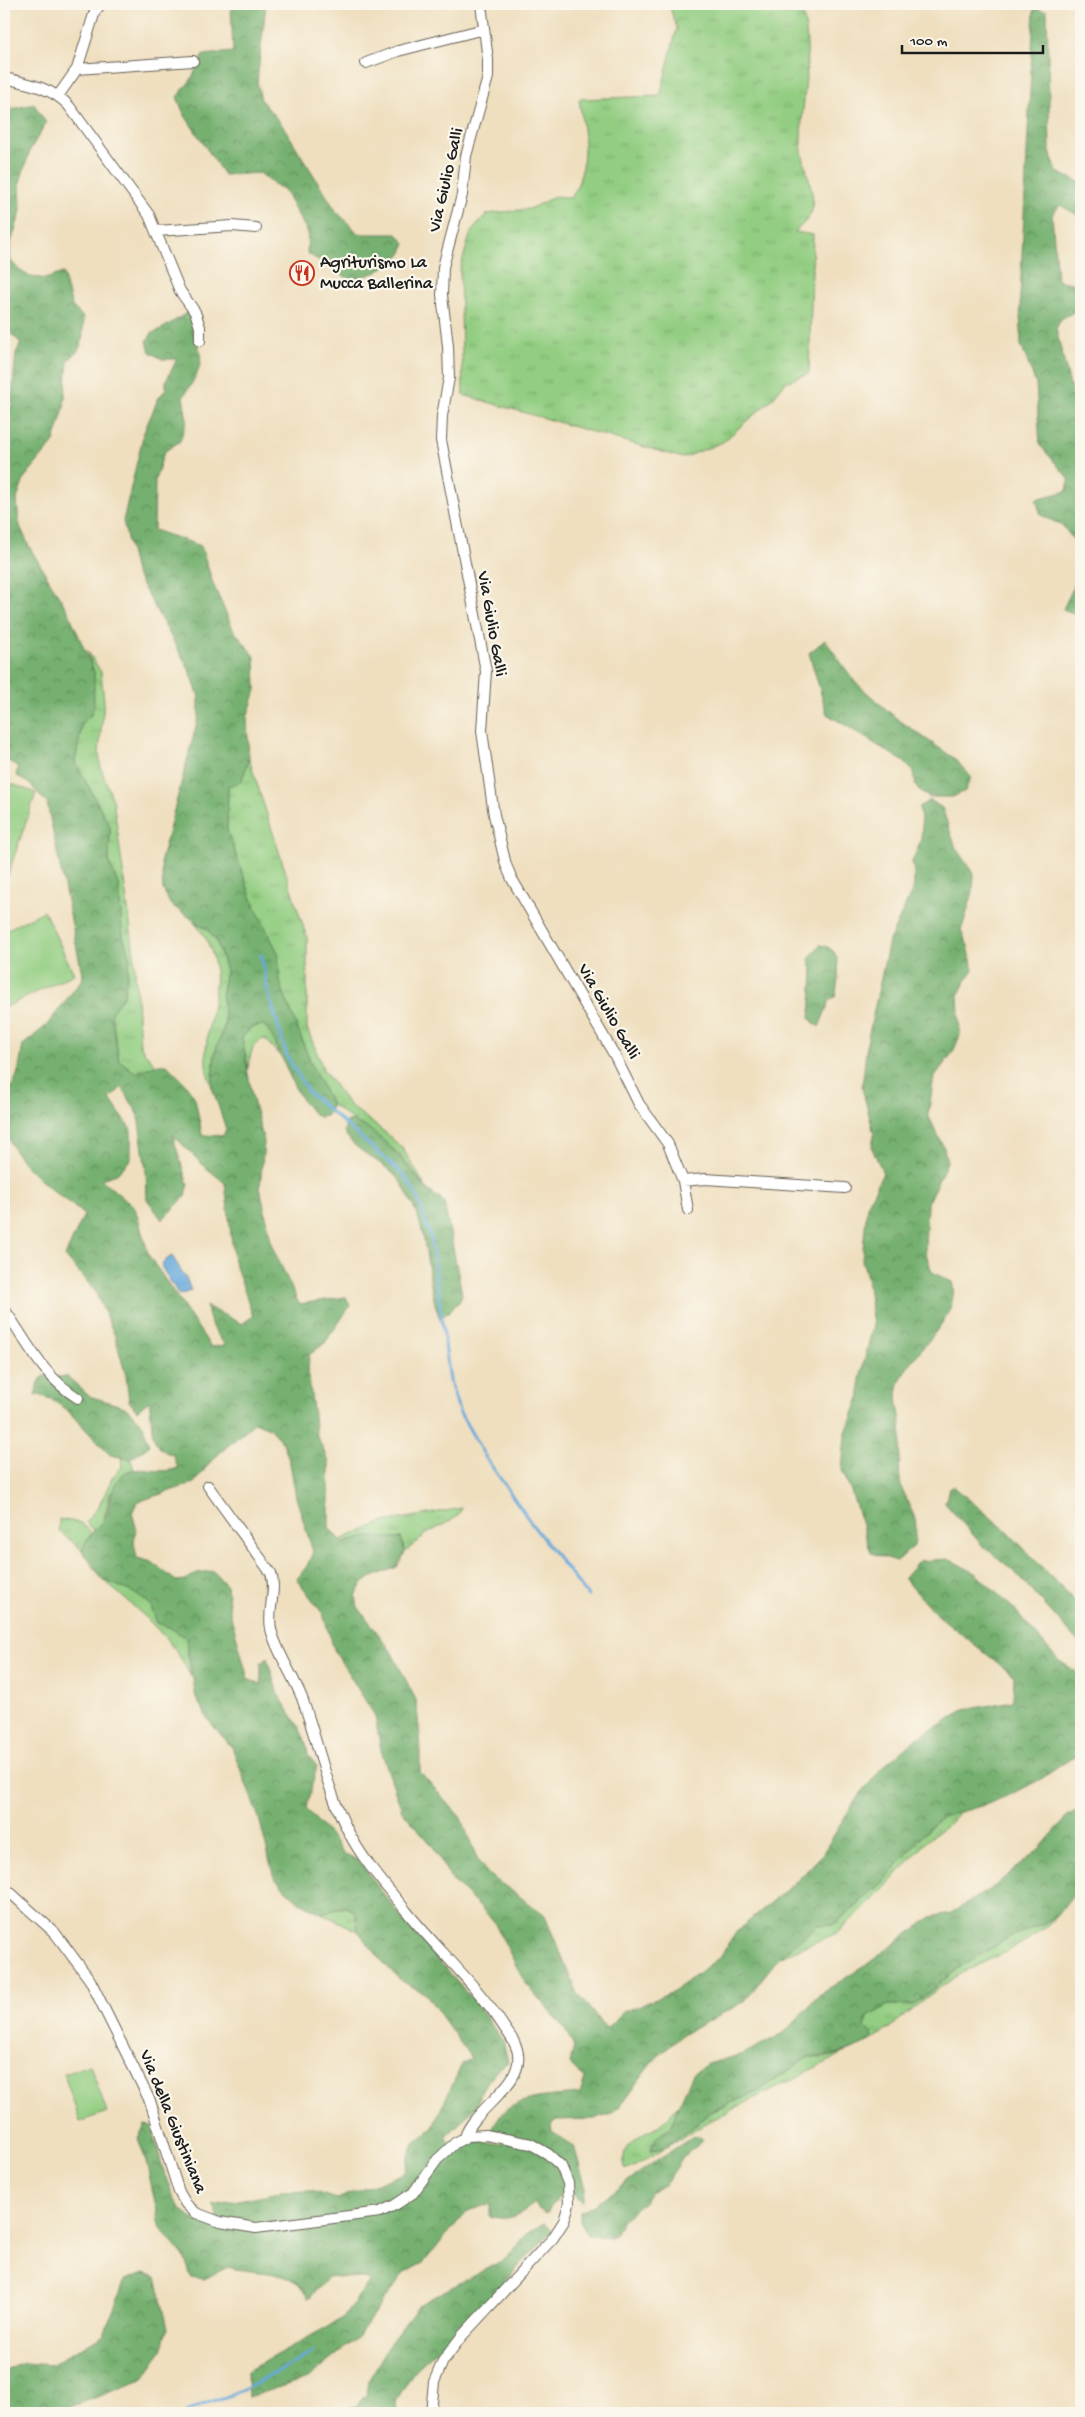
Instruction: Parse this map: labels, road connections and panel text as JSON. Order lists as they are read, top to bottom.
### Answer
{
  "streets": {
    "street": ["Via Giulio Galli", "Via della Giustiniana"]
  },
  "places": {
    "restaurant": ["Agriturismo La Mucca Ballerina"]
  },
  "scale_bar": "100 m"
}
